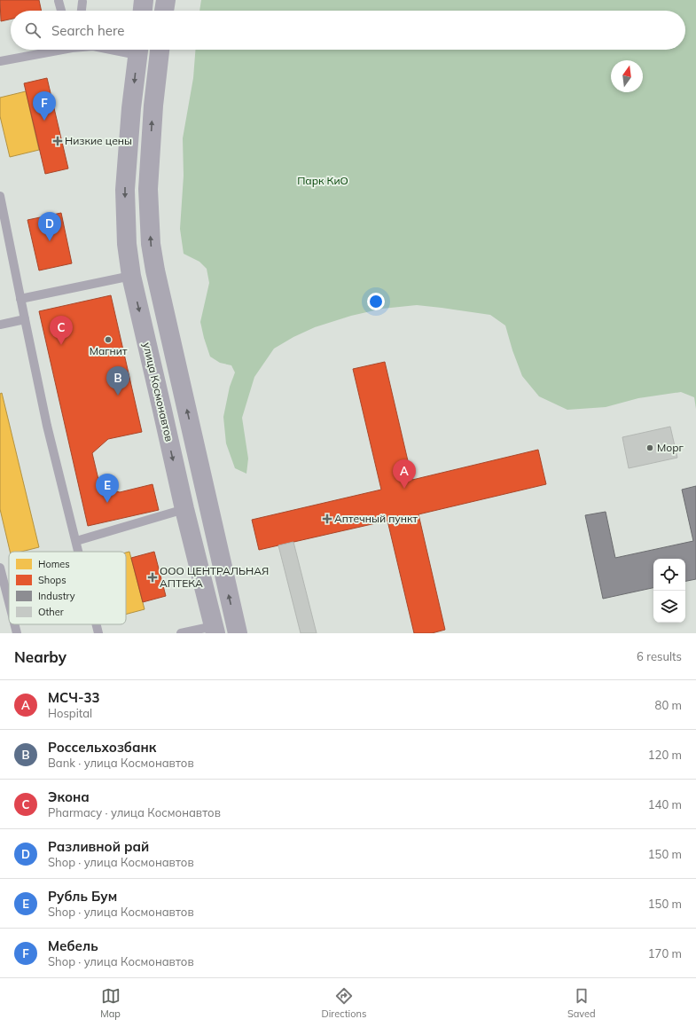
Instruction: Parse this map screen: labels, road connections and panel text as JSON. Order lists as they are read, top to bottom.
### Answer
{
  "streets": {
    "street": ["улица Космонавтов"]
  },
  "parks": ["Парк КиО"],
  "places": {
    "health": ["Низкие цены", "Аптечный пункт", "ООО ЦЕНТРАЛЬНАЯ АПТЕКА"],
    "other": ["Магнит", "Морг"]
  },
  "legend": [
    "Homes",
    "Shops",
    "Industry",
    "Other"
  ],
  "north": "top",
  "page": {
    "search": "Search here",
    "pins": [
      "F",
      "D",
      "C",
      "B",
      "A",
      "E"
    ],
    "heading": ["Nearby", "6 results"],
    "list": [
      {
        "mark": "A",
        "name": "МСЧ-33",
        "note": "Hospital",
        "value": "80 m"
      },
      {
        "mark": "B",
        "name": "Россельхозбанк",
        "note": "Bank · улица Космонавтов",
        "value": "120 m"
      },
      {
        "mark": "C",
        "name": "Экона",
        "note": "Pharmacy · улица Космонавтов",
        "value": "140 m"
      },
      {
        "mark": "D",
        "name": "Разливной рай",
        "note": "Shop · улица Космонавтов",
        "value": "150 m"
      },
      {
        "mark": "E",
        "name": "Рубль Бум",
        "note": "Shop · улица Космонавтов",
        "value": "150 m"
      },
      {
        "mark": "F",
        "name": "Мебель",
        "note": "Shop · улица Космонавтов",
        "value": "170 m"
      }
    ],
    "nav": ["Map", "Directions", "Saved"]
  }
}
